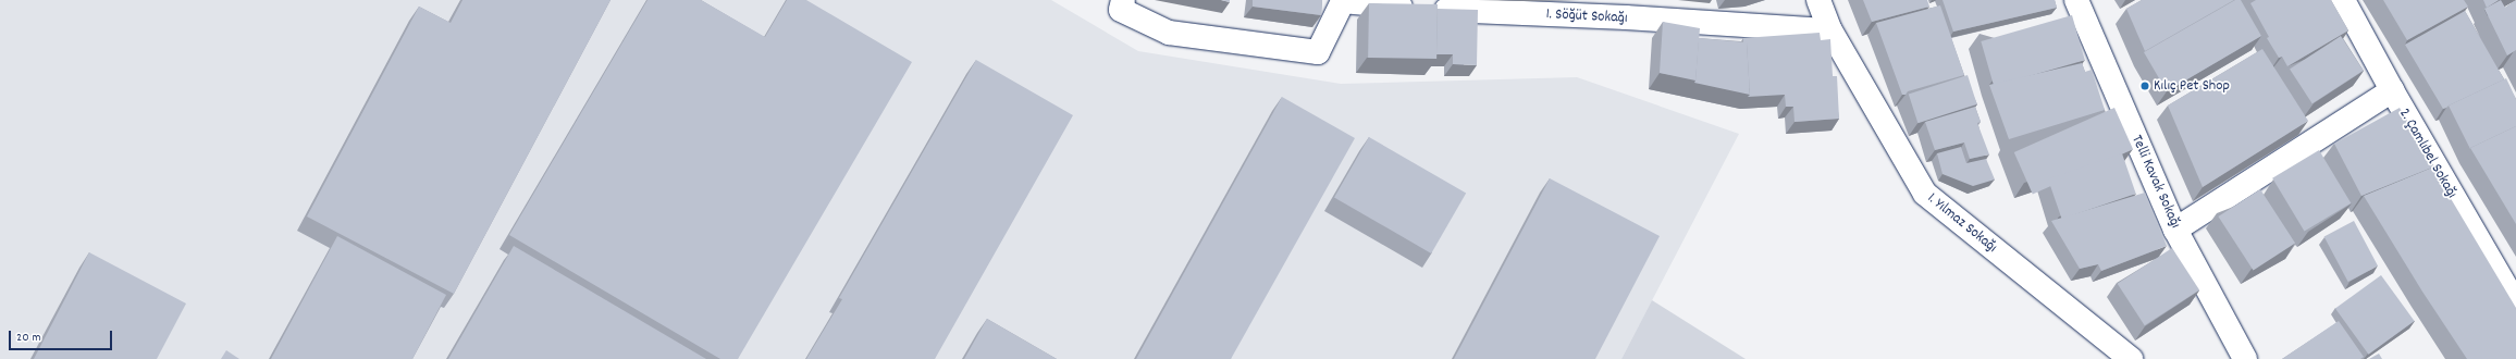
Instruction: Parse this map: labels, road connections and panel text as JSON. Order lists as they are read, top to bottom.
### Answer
{
  "streets": {
    "street": [
      "1. Söğüt Sokağı",
      "2. Çamlıbel Sokağı",
      "Telli Kavak Sokağı",
      "1. Yılmaz Sokağı"
    ]
  },
  "crossings": [
    ["1. Söğüt Sokağı", "1. Yılmaz Sokağı"]
  ],
  "places": ["Kılıç Pet Shop"],
  "scale_bar": "20 m"
}
